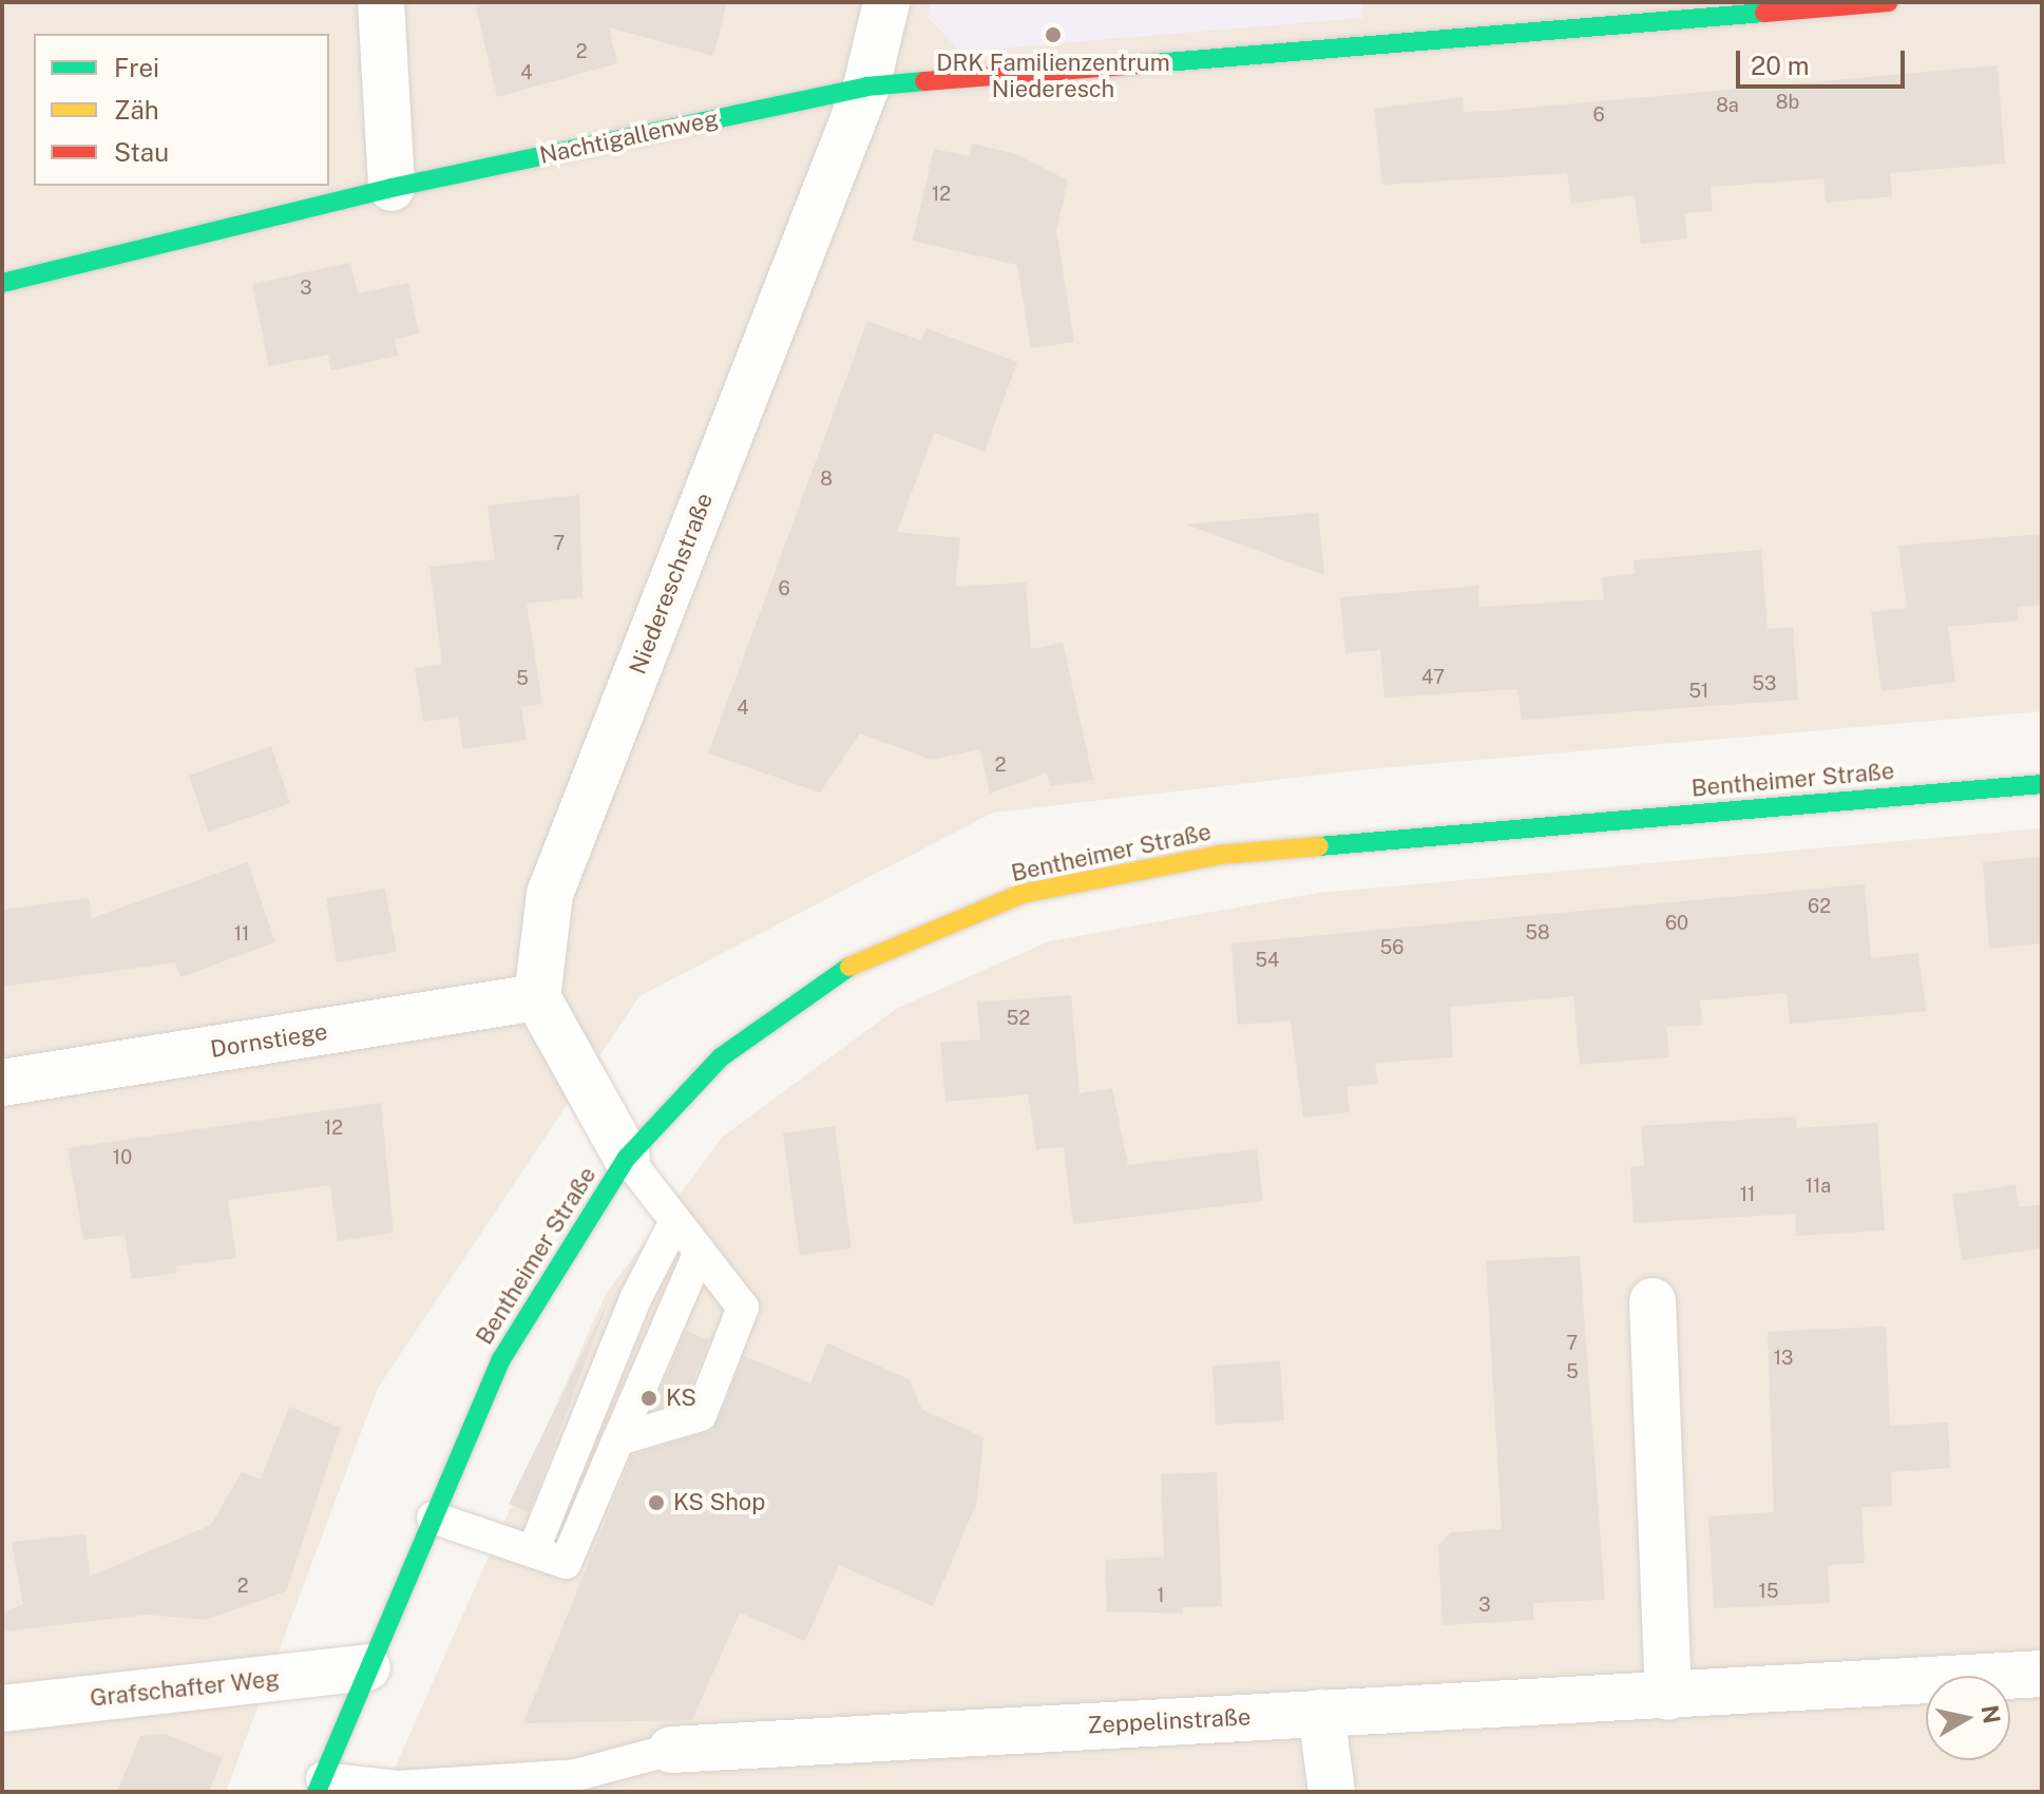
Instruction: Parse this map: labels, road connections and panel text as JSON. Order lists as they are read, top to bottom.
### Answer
{
  "streets": {
    "main road": ["Nachtigallenweg", "Bentheimer Straße"],
    "street": [
      "Niedereschstraße",
      "Dornstiege",
      "Grafschafter Weg",
      "Zeppelinstraße"
    ]
  },
  "crossings": [
    ["Nachtigallenweg", "Niedereschstraße"],
    ["Niedereschstraße", "Dornstiege"],
    ["Bentheimer Straße", "Grafschafter Weg"]
  ],
  "places": ["DRK Familienzentrum Niederesch", "KS", "KS Shop"],
  "house_numbers": [
    "2",
    "4",
    "8b",
    "8a",
    "6",
    "12",
    "3",
    "8",
    "7",
    "6",
    "47",
    "5",
    "53",
    "51",
    "4",
    "2",
    "62",
    "60",
    "58",
    "11",
    "56",
    "54",
    "52",
    "12",
    "10",
    "11a",
    "11",
    "7",
    "13",
    "5",
    "2",
    "15",
    "1",
    "3"
  ],
  "legend": ["Frei", "Zäh", "Stau"],
  "scale_bar": "20 m",
  "north": "right"
}
